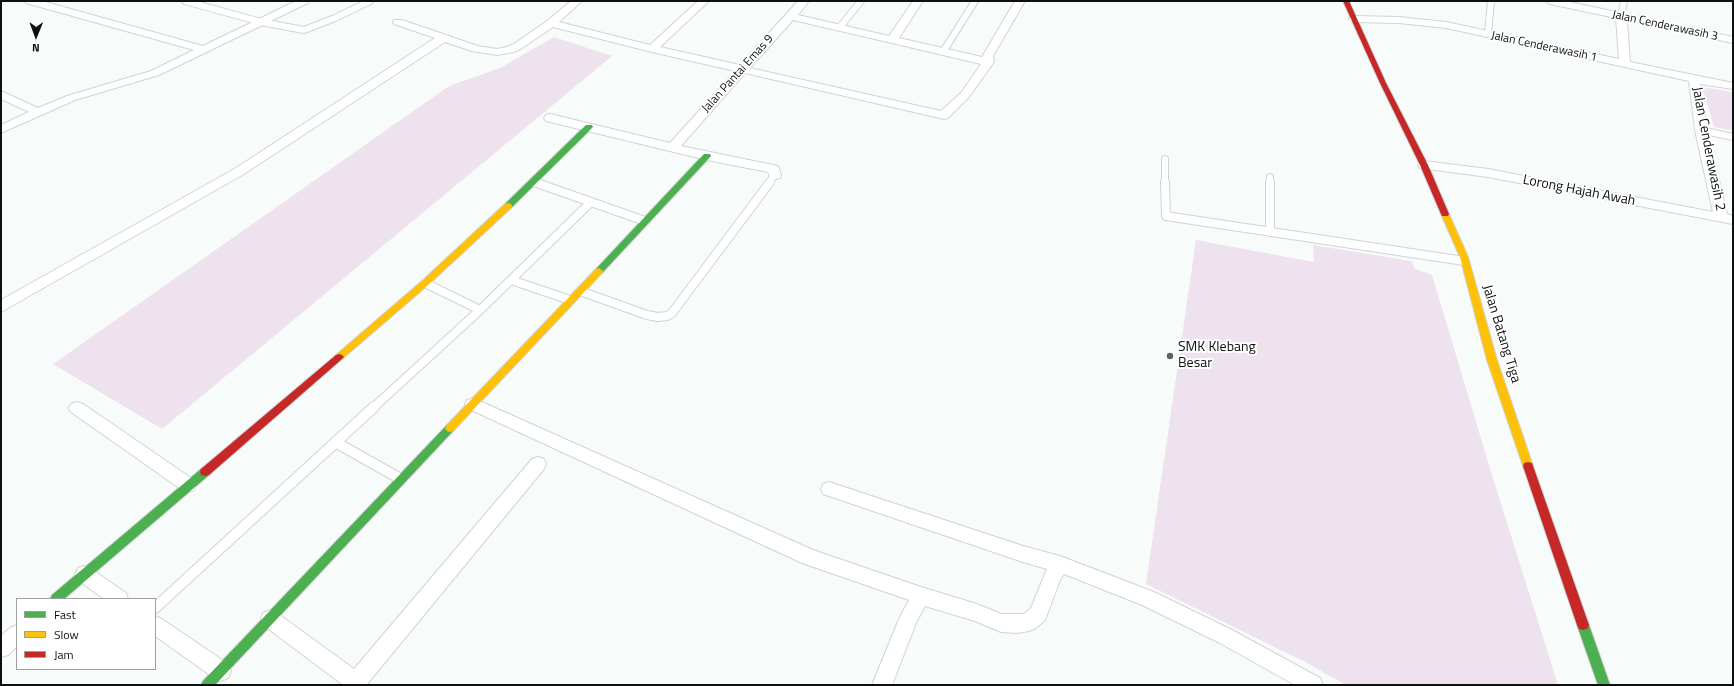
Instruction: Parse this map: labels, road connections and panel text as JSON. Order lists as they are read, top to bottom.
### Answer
{
  "streets": {
    "street": [
      "Jalan Cenderawasih 3",
      "Jalan Cenderawasih 1",
      "Jalan Pantai Emas 9",
      "Jalan Cenderawasih 2",
      "Lorong Hajah Awah",
      "Jalan Batang Tiga"
    ]
  },
  "crossings": [
    ["Jalan Cenderawasih 1", "Jalan Cenderawasih 2"],
    ["Jalan Cenderawasih 1", "Jalan Batang Tiga"],
    ["Jalan Cenderawasih 2", "Lorong Hajah Awah"],
    ["Lorong Hajah Awah", "Jalan Batang Tiga"]
  ],
  "places": ["SMK Klebang Besar"],
  "legend": ["Fast", "Slow", "Jam"],
  "north": "bottom"
}
